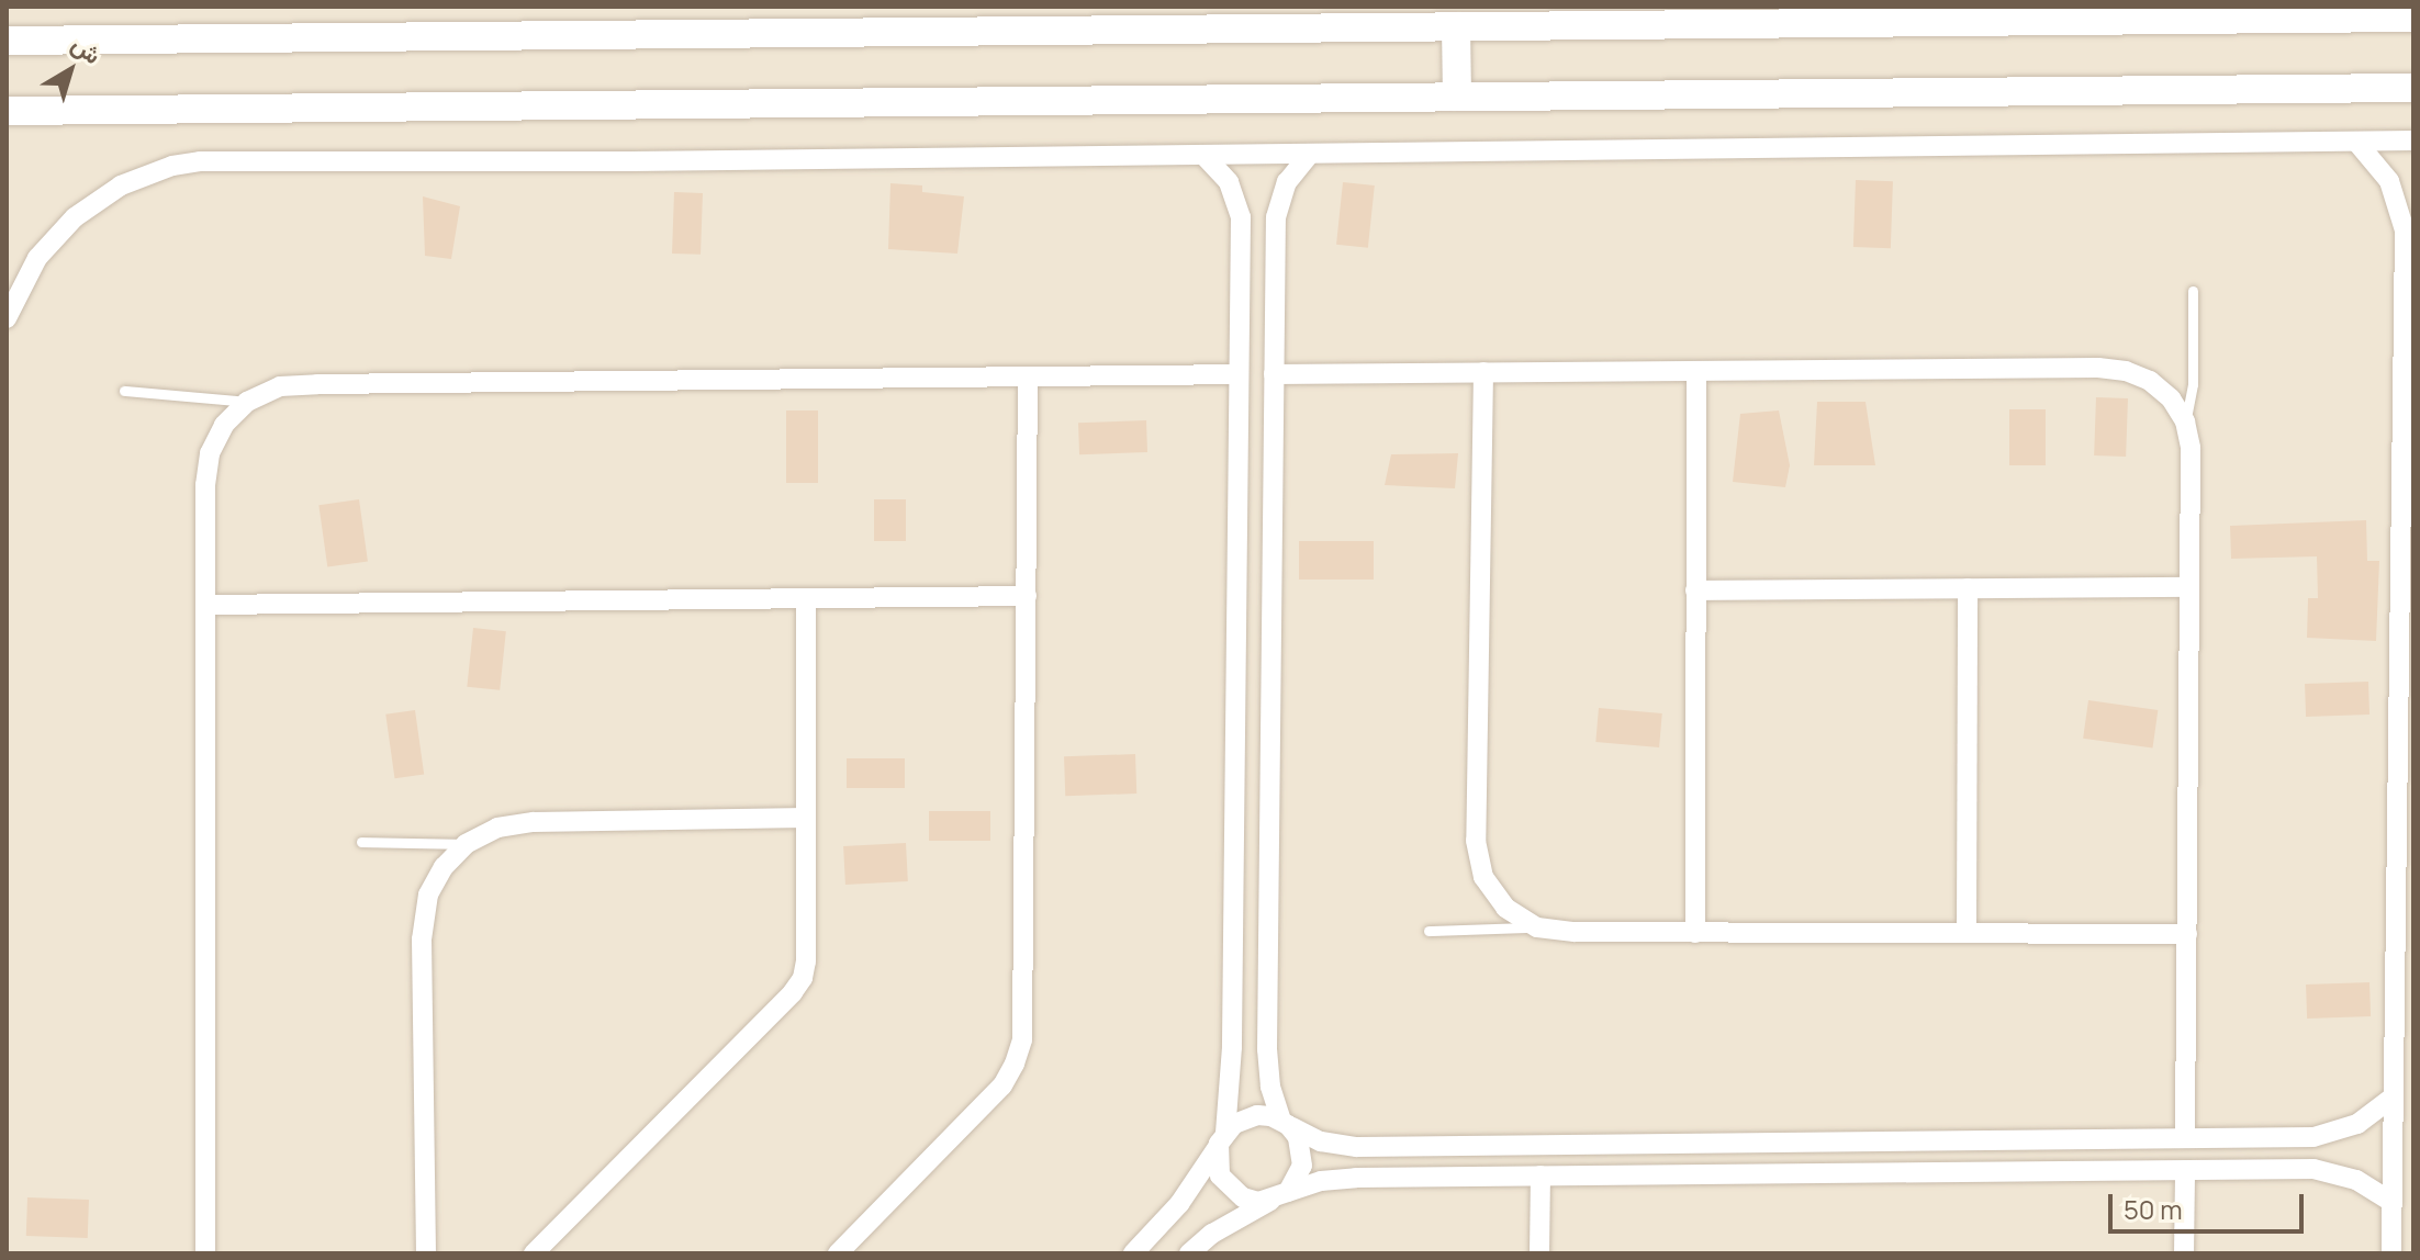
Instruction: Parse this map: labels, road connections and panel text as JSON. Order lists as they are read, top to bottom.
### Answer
{
  "scale_bar": "50 m",
  "north": "top right"
}
